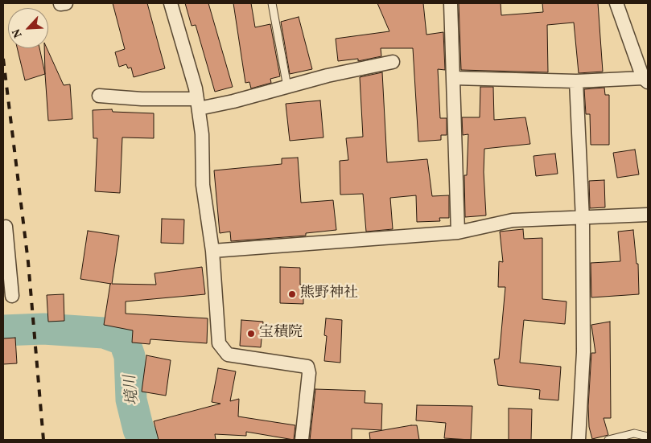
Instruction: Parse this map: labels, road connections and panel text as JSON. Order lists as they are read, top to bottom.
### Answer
{
  "water": ["境川"],
  "places": ["熊野神社", "宝積院"],
  "north": "bottom left"
}
